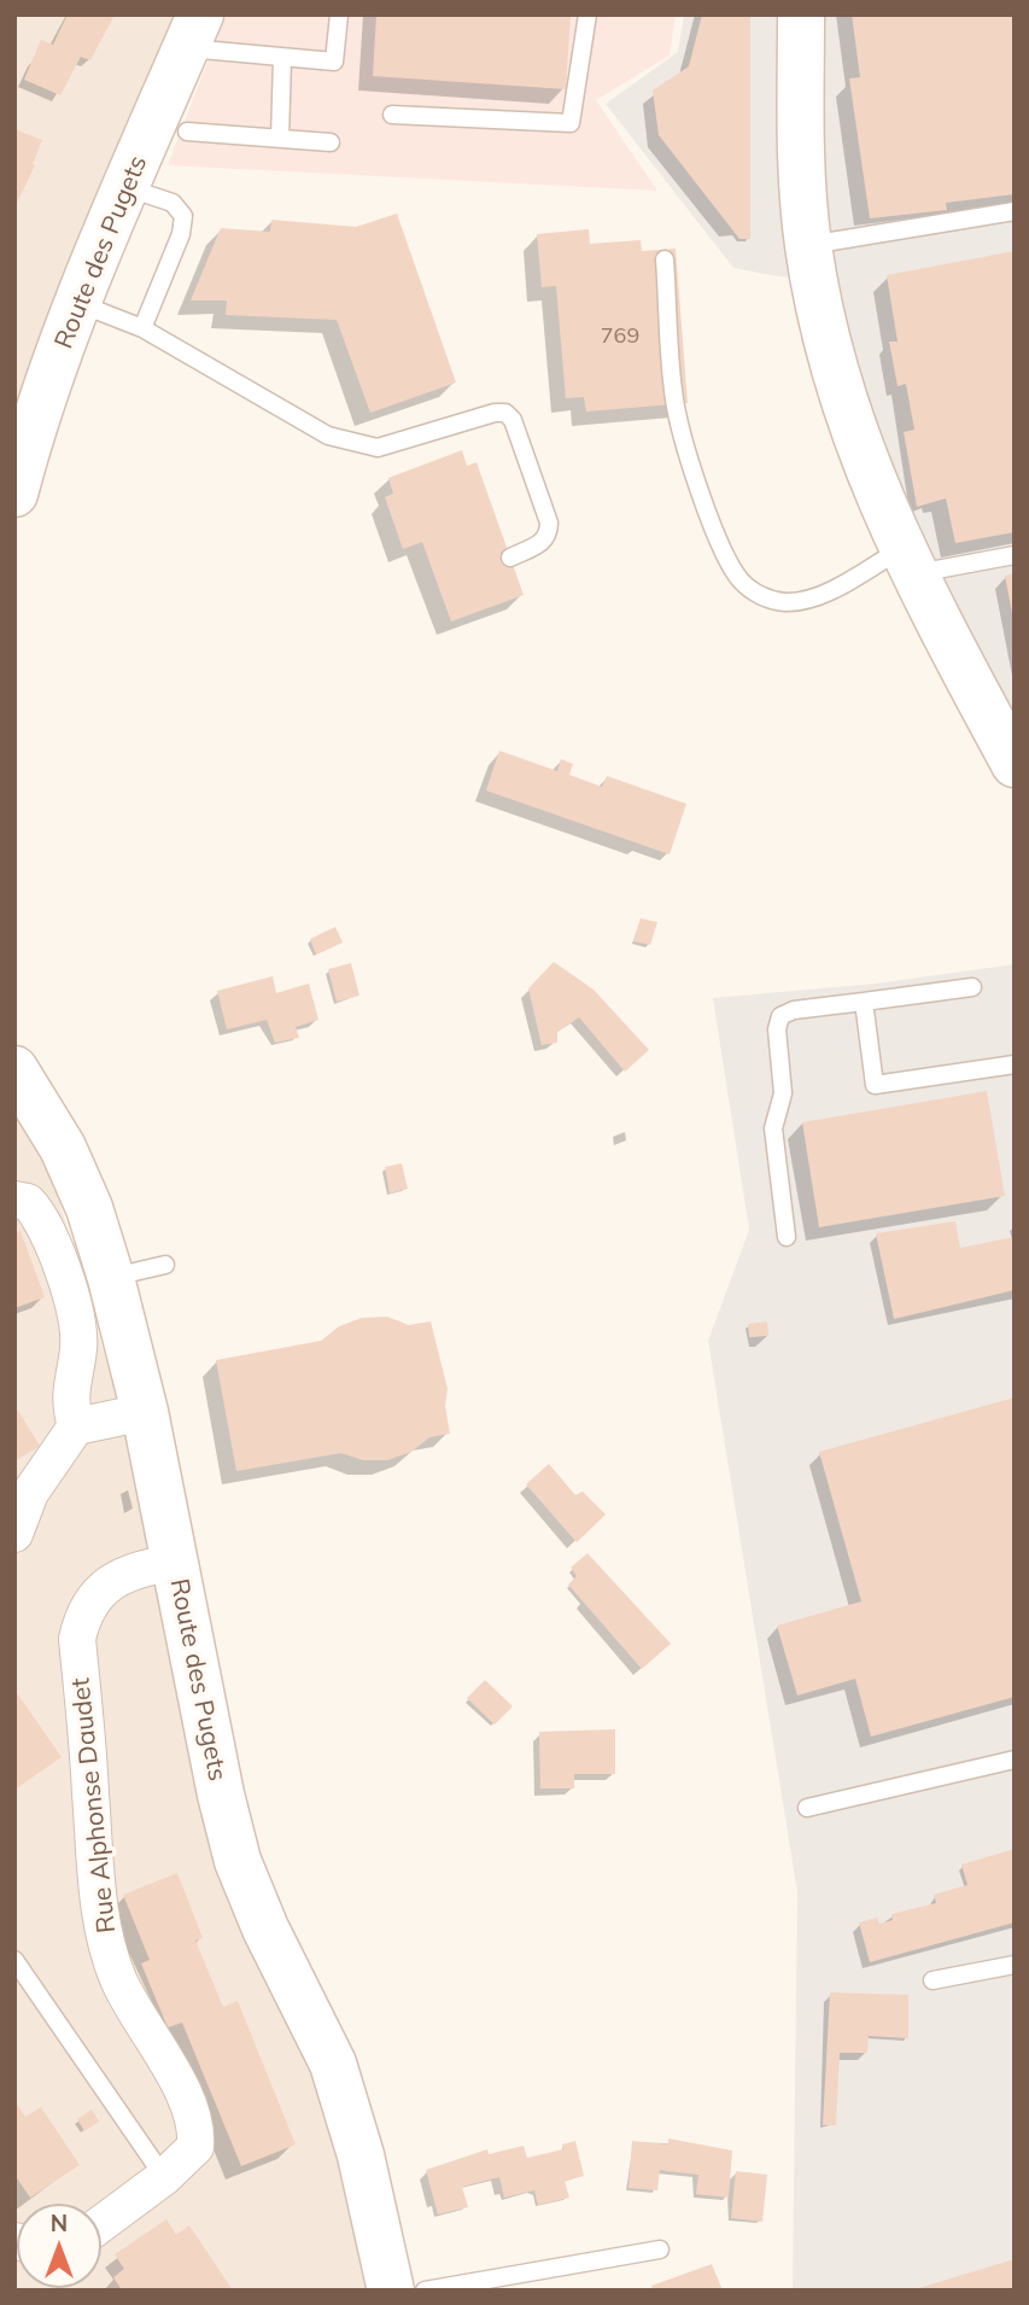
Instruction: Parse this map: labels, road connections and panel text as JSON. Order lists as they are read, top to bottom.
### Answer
{
  "streets": {
    "main road": ["Route des Pugets"],
    "street": ["Rue Alphonse Daudet"]
  },
  "crossings": [
    ["Route des Pugets", "Rue Alphonse Daudet"]
  ],
  "house_numbers": ["769"],
  "north": "top"
}
